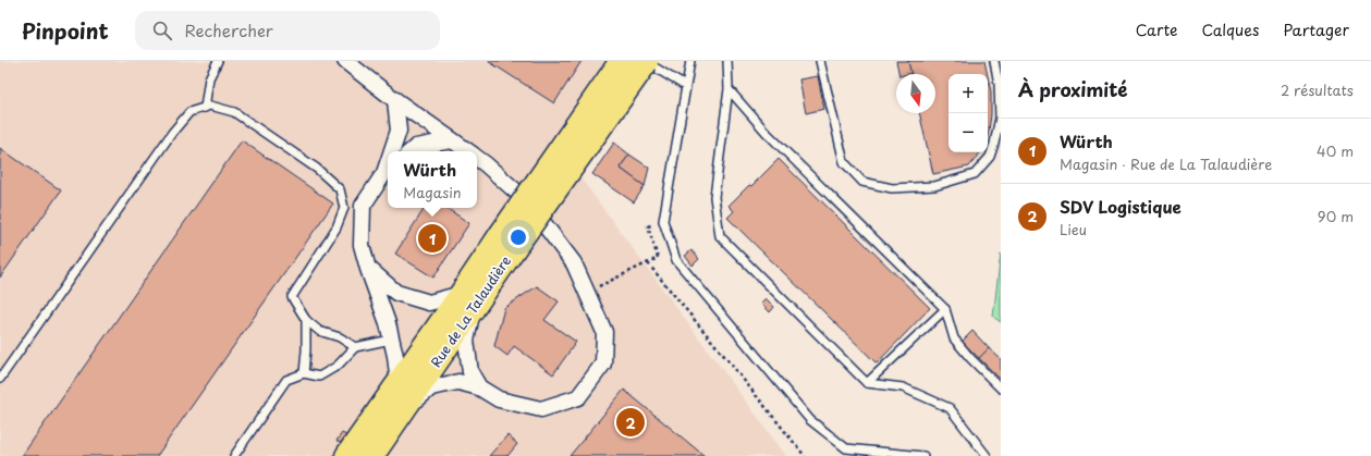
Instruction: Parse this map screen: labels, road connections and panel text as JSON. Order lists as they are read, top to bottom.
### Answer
{
  "streets": {
    "main road": ["Rue de La Talaudière"]
  },
  "north": "bottom",
  "page": {
    "header": "Pinpoint",
    "search": "Rechercher",
    "nav": ["Carte", "Calques", "Partager"],
    "heading": ["À proximité", "2 résultats"],
    "map_buttons": ["+", "−"],
    "list": [
      {
        "mark": "1",
        "name": "Würth",
        "note": "Magasin · Rue de La Talaudière",
        "value": "40 m"
      },
      {
        "mark": "2",
        "name": "SDV Logistique",
        "note": "Lieu",
        "value": "90 m"
      }
    ],
    "popup": ["Würth", "Magasin"],
    "pins": ["1", "2"]
  }
}
